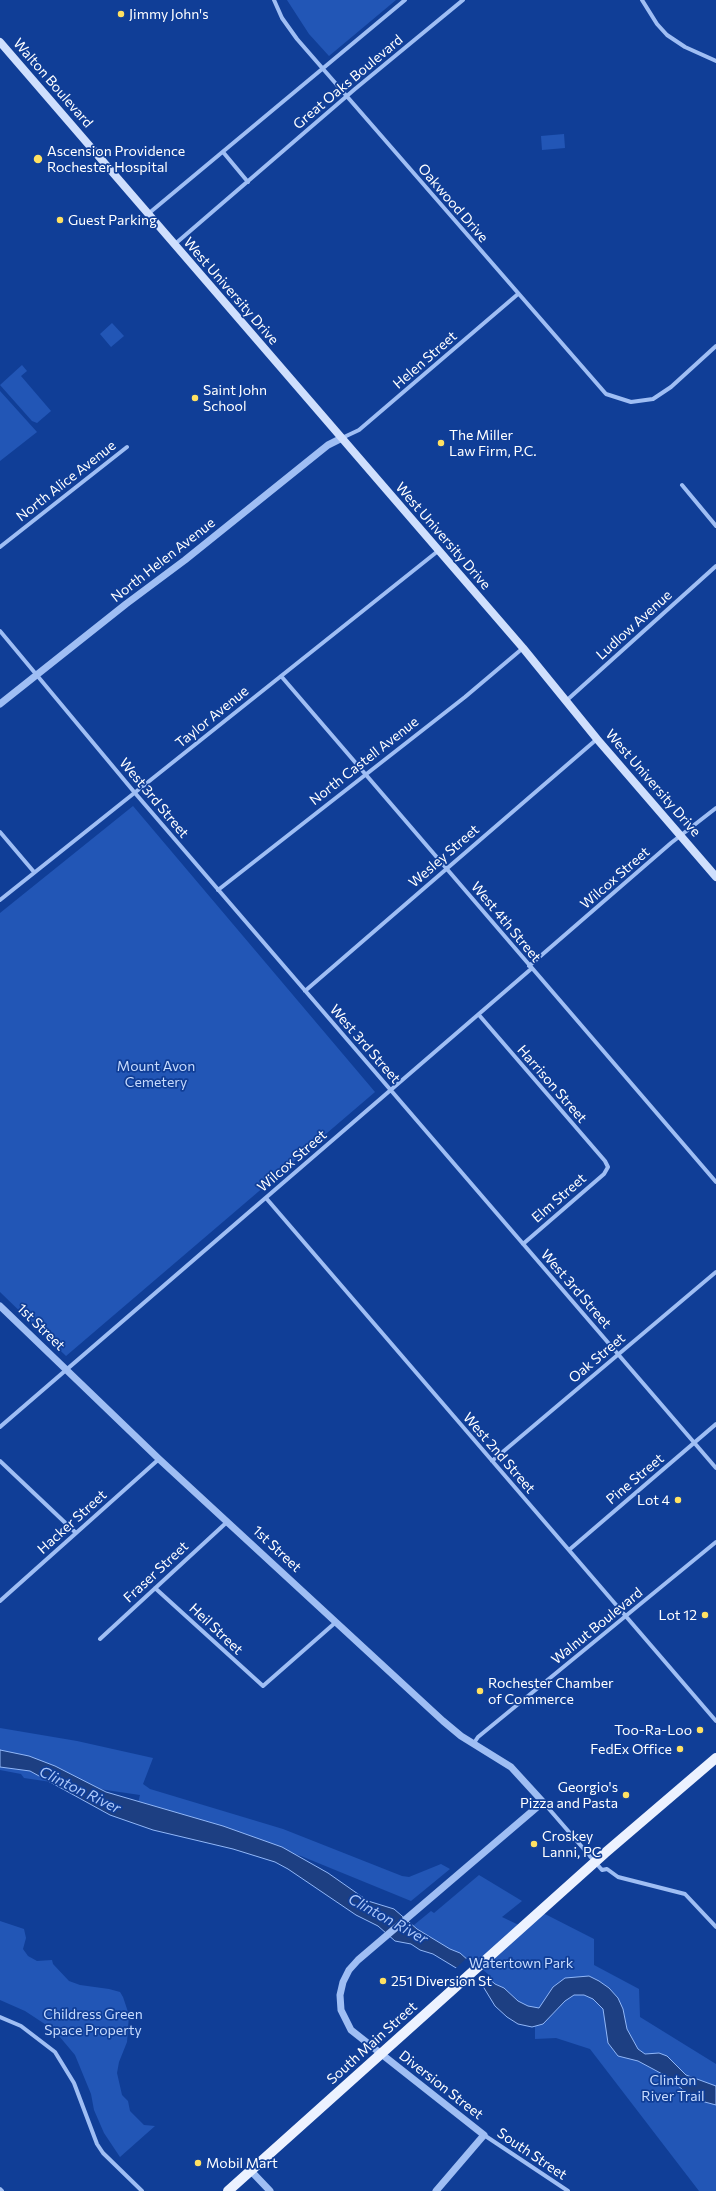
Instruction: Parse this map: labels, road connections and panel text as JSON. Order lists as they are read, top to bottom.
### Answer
{
  "streets": {
    "main road": ["Walton Boulevard", "West University Drive", "South Main Street"],
    "street": [
      "Great Oaks Boulevard",
      "Oakwood Drive",
      "Helen Street",
      "North Alice Avenue",
      "North Helen Avenue",
      "Ludlow Avenue",
      "Taylor Avenue",
      "North Castell Avenue",
      "West 3rd Street",
      "Wesley Street",
      "Wilcox Street",
      "West 4th Street",
      "Harrison Street",
      "Elm Street",
      "1st Street",
      "Oak Street",
      "West 2nd Street",
      "Pine Street",
      "Hacker Street",
      "Fraser Street",
      "Walnut Boulevard",
      "Heil Street",
      "Diversion Street",
      "South Street"
    ]
  },
  "crossings": [
    ["Great Oaks Boulevard", "Walton Boulevard"],
    ["Great Oaks Boulevard", "Oakwood Drive"],
    ["Great Oaks Boulevard", "West University Drive"],
    ["Walton Boulevard", "West University Drive"],
    ["Oakwood Drive", "Helen Street"],
    ["West University Drive", "Helen Street"],
    ["West University Drive", "North Helen Avenue"],
    ["West University Drive", "Ludlow Avenue"],
    ["West University Drive", "Taylor Avenue"],
    ["West University Drive", "North Castell Avenue"],
    ["West University Drive", "Wesley Street"],
    ["West University Drive", "Wilcox Street"],
    ["Helen Street", "North Helen Avenue"],
    ["North Helen Avenue", "West 3rd Street"],
    ["Taylor Avenue", "West 3rd Street"],
    ["Taylor Avenue", "West 4th Street"],
    ["North Castell Avenue", "West 3rd Street"],
    ["North Castell Avenue", "West 4th Street"],
    ["West 3rd Street", "Wesley Street"],
    ["West 3rd Street", "Wilcox Street"],
    ["West 3rd Street", "Elm Street"],
    ["West 3rd Street", "Oak Street"],
    ["West 3rd Street", "Pine Street"],
    ["Wesley Street", "West 4th Street"],
    ["Wilcox Street", "West 4th Street"],
    ["Wilcox Street", "Harrison Street"],
    ["Wilcox Street", "1st Street"],
    ["Wilcox Street", "West 2nd Street"],
    ["Harrison Street", "Elm Street"],
    ["1st Street", "Hacker Street"],
    ["1st Street", "Fraser Street"],
    ["1st Street", "Walnut Boulevard"],
    ["1st Street", "Heil Street"],
    ["1st Street", "Diversion Street"],
    ["Oak Street", "West 2nd Street"],
    ["West 2nd Street", "Pine Street"],
    ["West 2nd Street", "Walnut Boulevard"],
    ["Fraser Street", "Heil Street"],
    ["Diversion Street", "South Street"]
  ],
  "water": ["Clinton River"],
  "parks": [
    "Mount Avon Cemetery",
    "Watertown Park",
    "Childress Green Space Property",
    "Clinton River Trail"
  ],
  "places": [
    "Jimmy John's",
    "Ascension Providence Rochester Hospital",
    "Guest Parking",
    "Saint John School",
    "The Miller Law Firm, P.C.",
    "Lot 4",
    "Lot 12",
    "Rochester Chamber of Commerce",
    "Too-Ra-Loo",
    "FedEx Office",
    "Georgio's Pizza and Pasta",
    "Croskey Lanni, PC",
    "251 Diversion St",
    "Mobil Mart"
  ]
}
